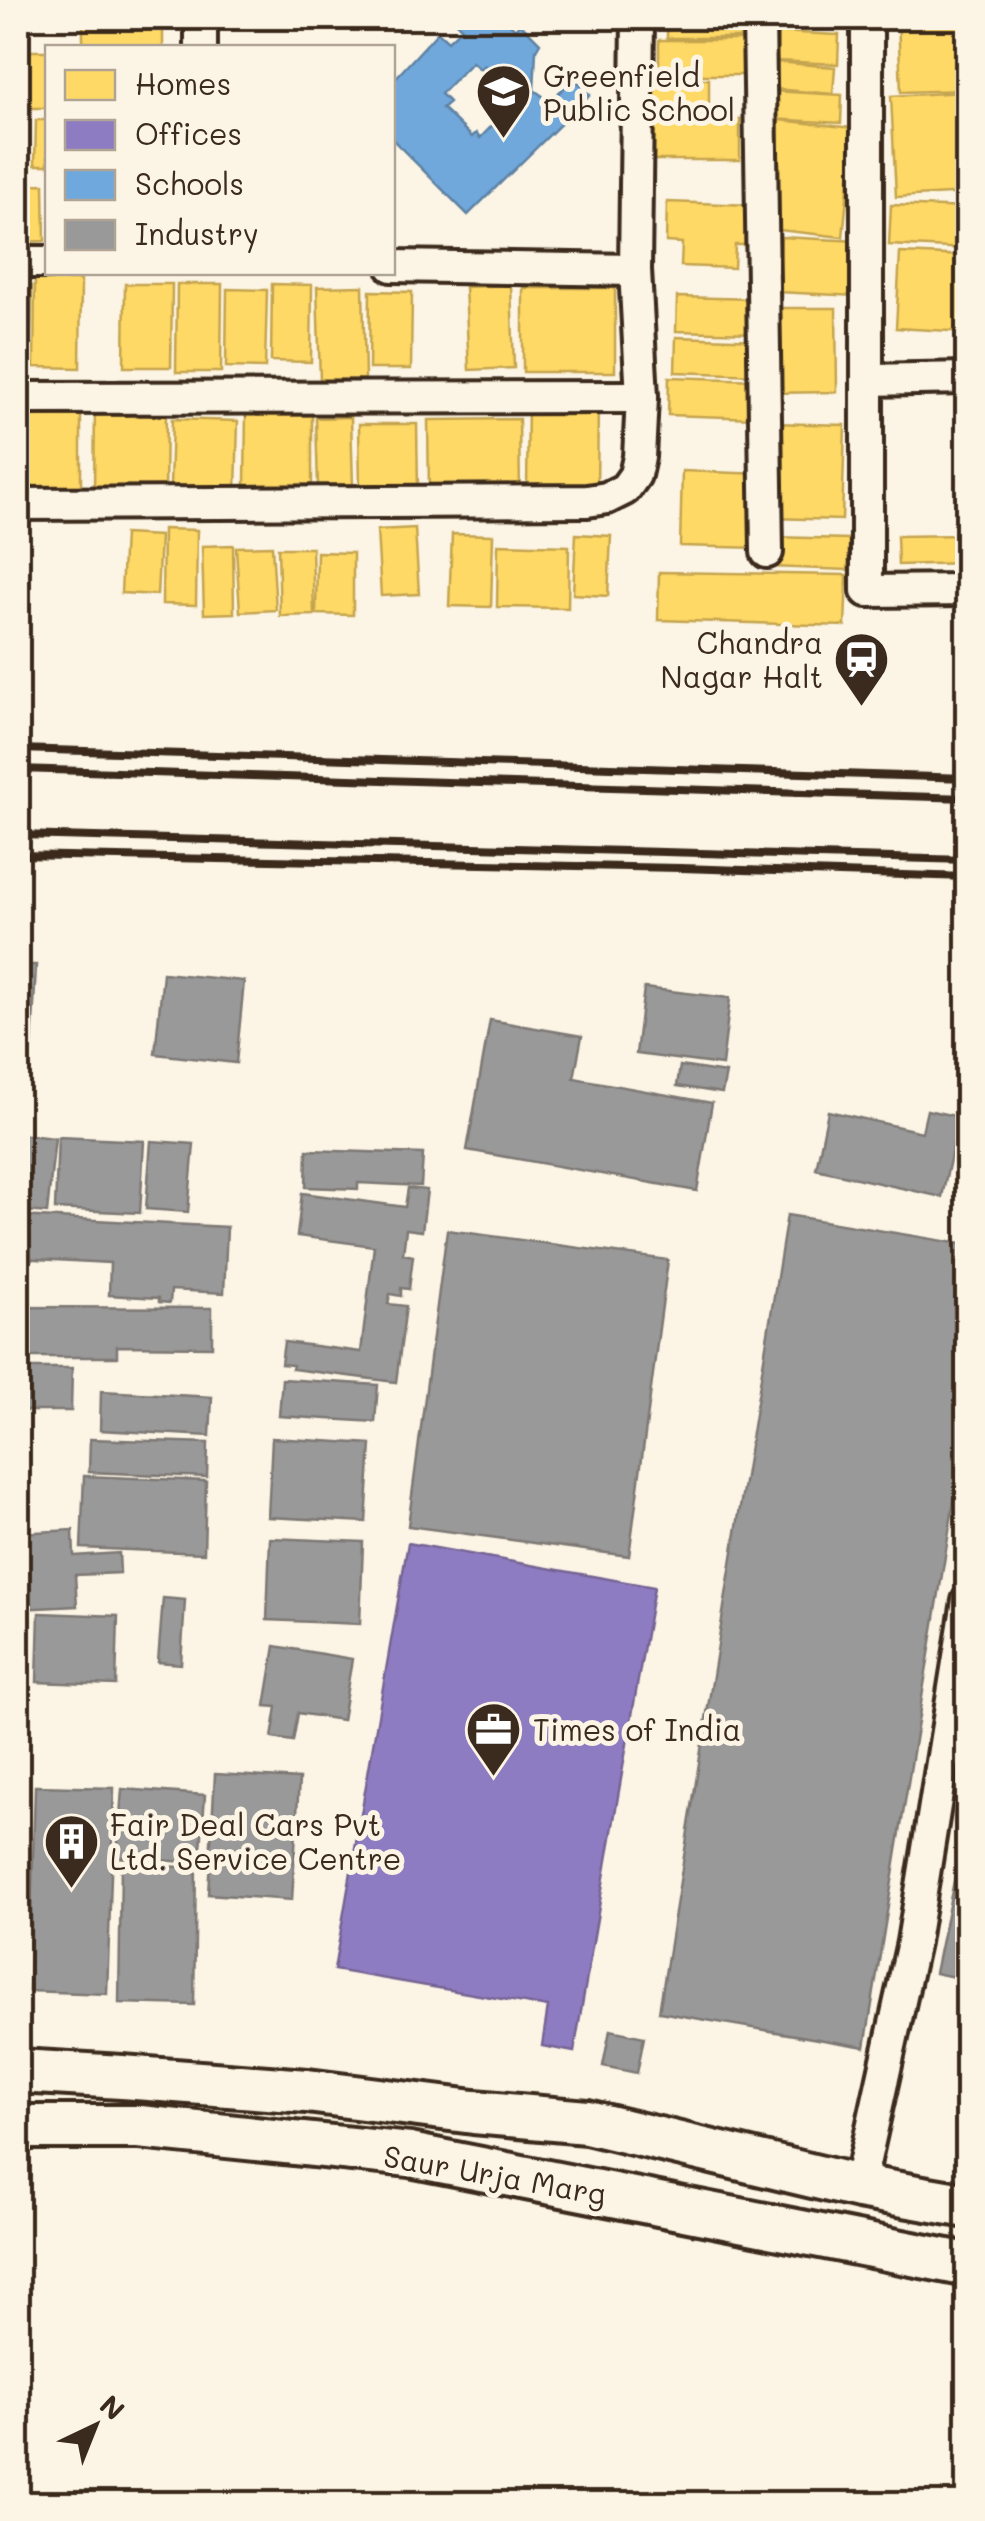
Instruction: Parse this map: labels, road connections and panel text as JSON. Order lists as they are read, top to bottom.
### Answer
{
  "streets": {
    "street": ["Saur Urja Marg"]
  },
  "places": {
    "school or university": ["Greenfield Public School"],
    "station": ["Chandra Nagar Halt"],
    "office": ["Times of India"],
    "building": ["Fair Deal Cars Pvt Ltd. Service Centre"]
  },
  "legend": [
    "Homes",
    "Offices",
    "Schools",
    "Industry"
  ],
  "north": "top right"
}
